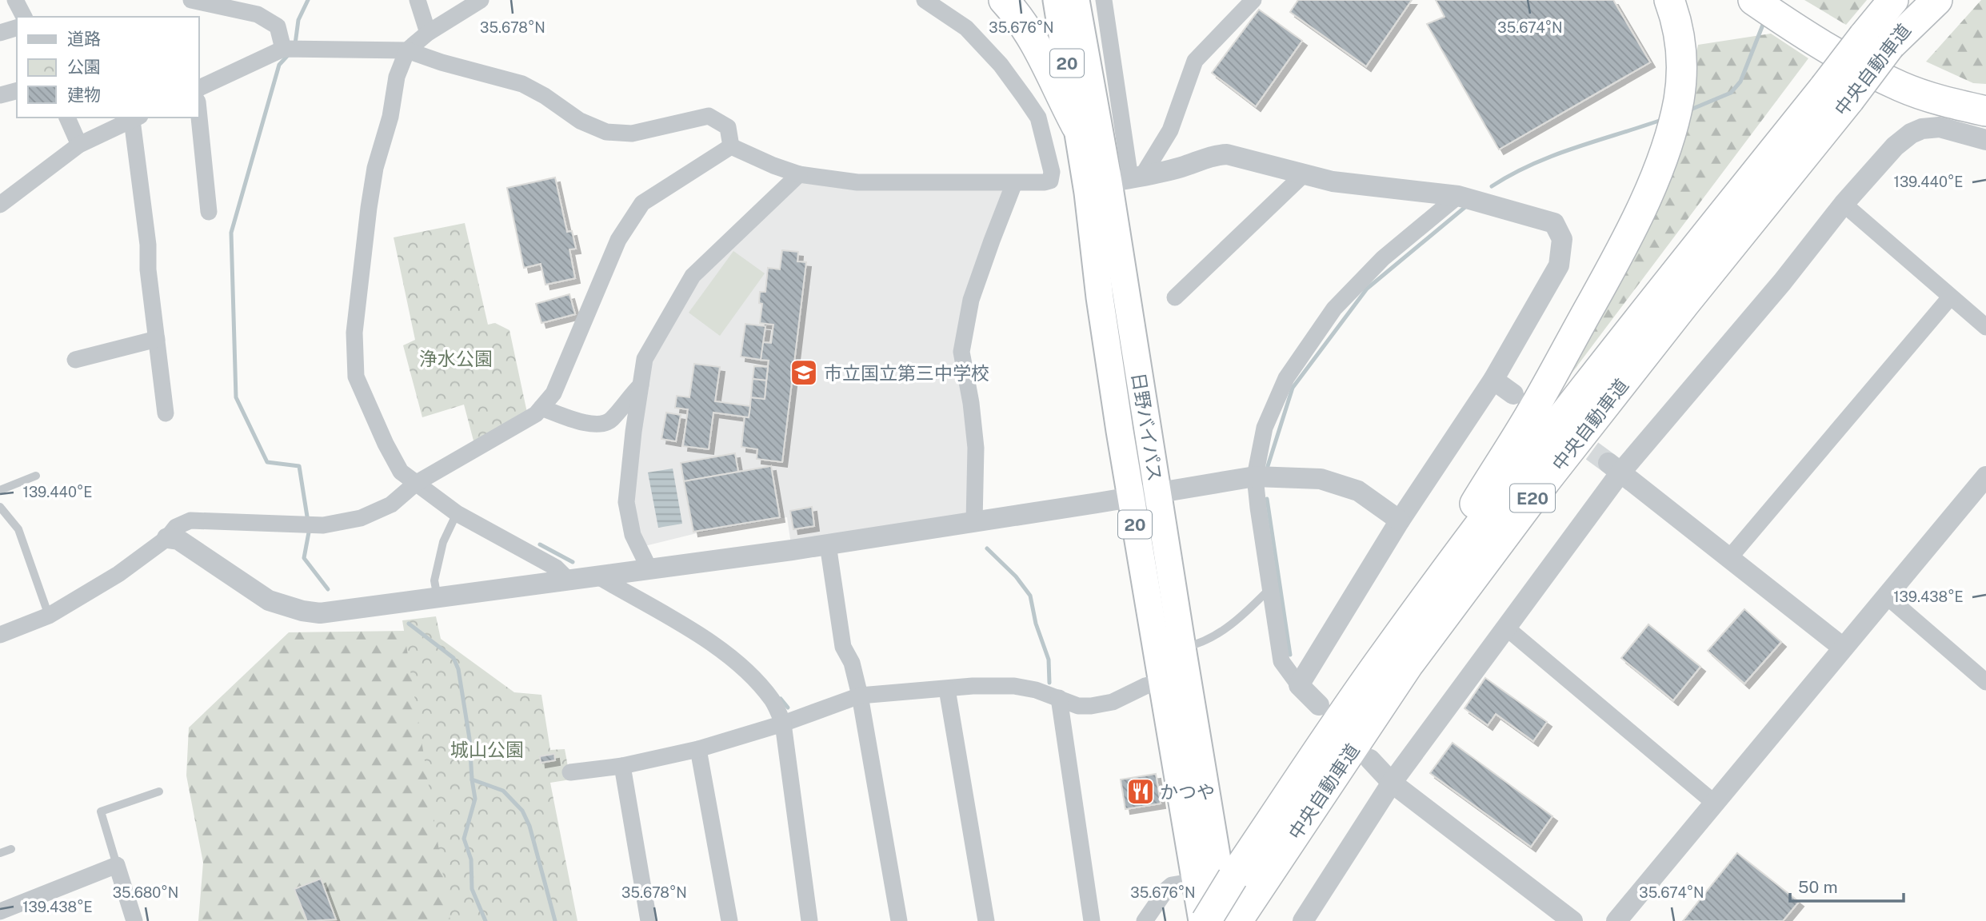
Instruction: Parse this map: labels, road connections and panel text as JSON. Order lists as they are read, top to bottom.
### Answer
{
  "streets": {
    "highway": [
      "20",
      "中央自動車道",
      "日野バイパス",
      "E20"
    ]
  },
  "crossings": [
    ["中央自動車道", "日野バイパス"]
  ],
  "parks": ["浄水公園", "城山公園"],
  "places": {
    "school or university": ["市立国立第三中学校"],
    "restaurant": ["かつや"]
  },
  "legend": ["道路", "公園", "建物"],
  "scale_bar": "50 m",
  "coordinates": [
    "35.678°N",
    "35.676°N",
    "35.674°N",
    "139.440°E",
    "139.438°E",
    "35.680°N"
  ]
}
